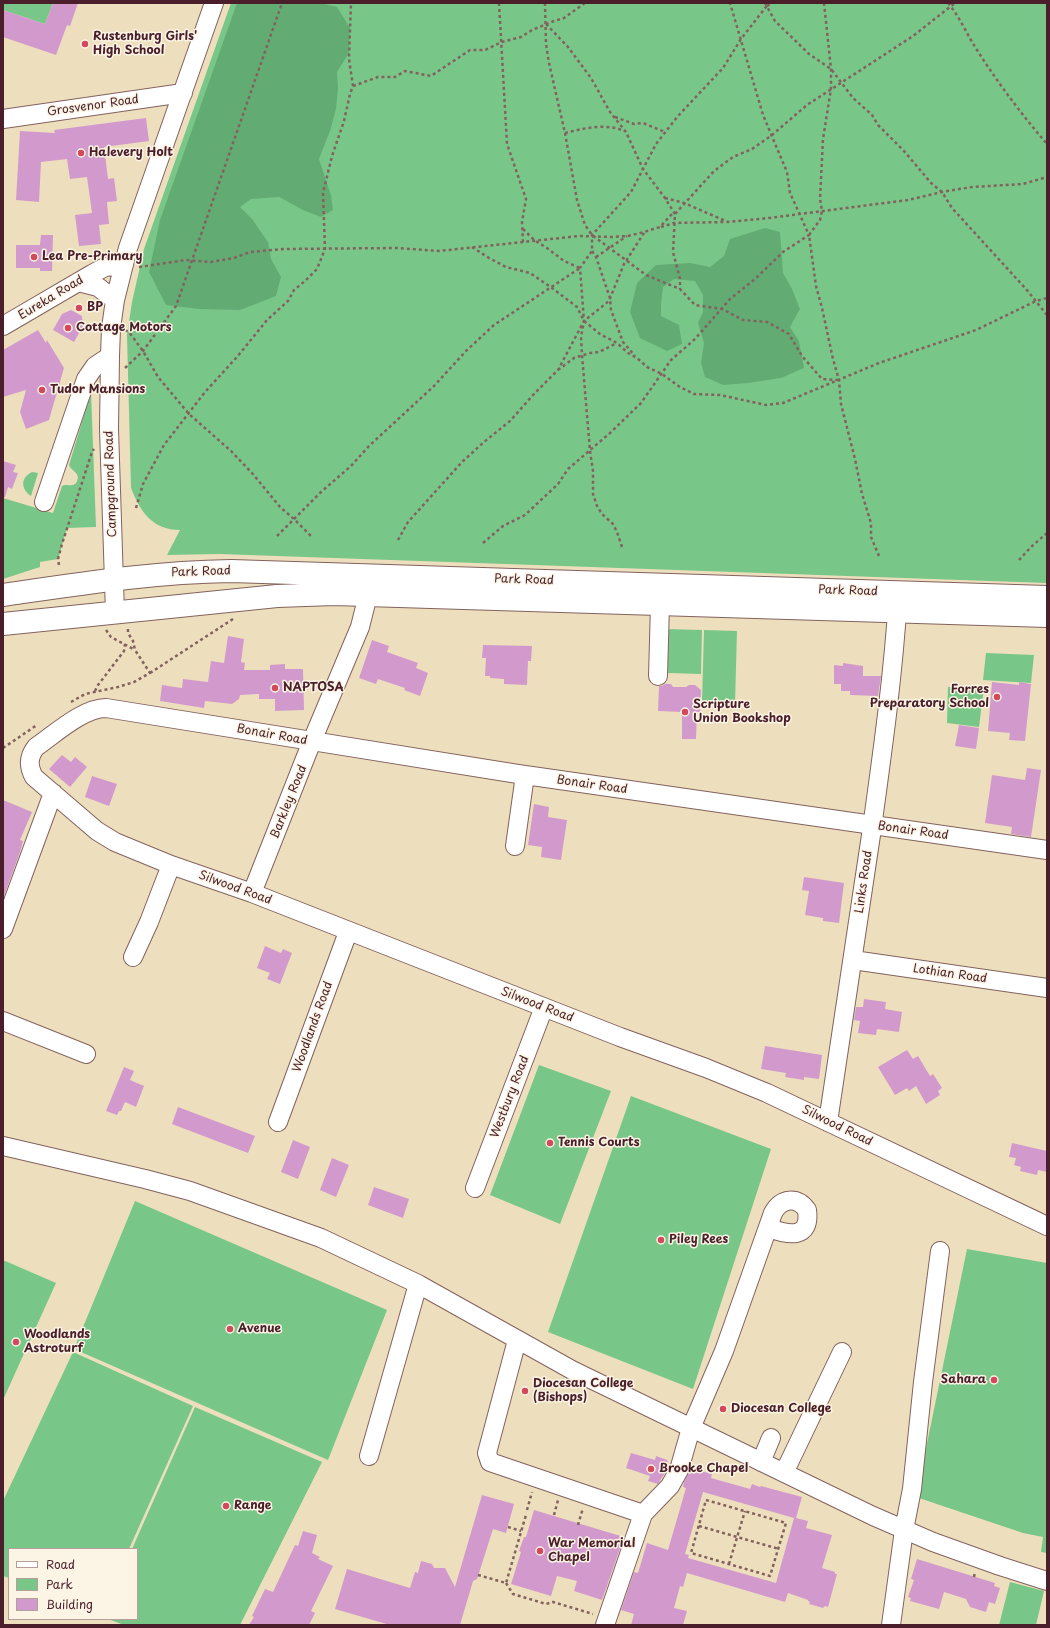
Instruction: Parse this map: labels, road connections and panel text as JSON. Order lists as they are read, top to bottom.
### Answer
{
  "streets": {
    "main road": ["Park Road"],
    "street": [
      "Grosvenor Road",
      "Eureka Road",
      "Campground Road",
      "Bonair Road",
      "Barkley Road",
      "Links Road",
      "Silwood Road",
      "Lothian Road",
      "Woodlands Road",
      "Westbury Road"
    ]
  },
  "crossings": [
    ["Grosvenor Road", "Campground Road"],
    ["Eureka Road", "Campground Road"],
    ["Campground Road", "Park Road"],
    ["Park Road", "Barkley Road"],
    ["Park Road", "Links Road"],
    ["Bonair Road", "Barkley Road"],
    ["Bonair Road", "Links Road"],
    ["Bonair Road", "Silwood Road"],
    ["Barkley Road", "Silwood Road"],
    ["Links Road", "Silwood Road"],
    ["Links Road", "Lothian Road"],
    ["Silwood Road", "Woodlands Road"],
    ["Silwood Road", "Westbury Road"]
  ],
  "places": [
    "Rustenburg Girls' High School",
    "Halevery Holt",
    "Lea Pre-Primary",
    "BP",
    "Cottage Motors",
    "Tudor Mansions",
    "NAPTOSA",
    "Forres Preparatory School",
    "Scripture Union Bookshop",
    "Tennis Courts",
    "Piley Rees",
    "Avenue",
    "Woodlands Astroturf",
    "Sahara",
    "Diocesan College (Bishops)",
    "Diocesan College",
    "Brooke Chapel",
    "Range",
    "War Memorial Chapel"
  ],
  "legend": ["Road", "Park", "Building"]
}
